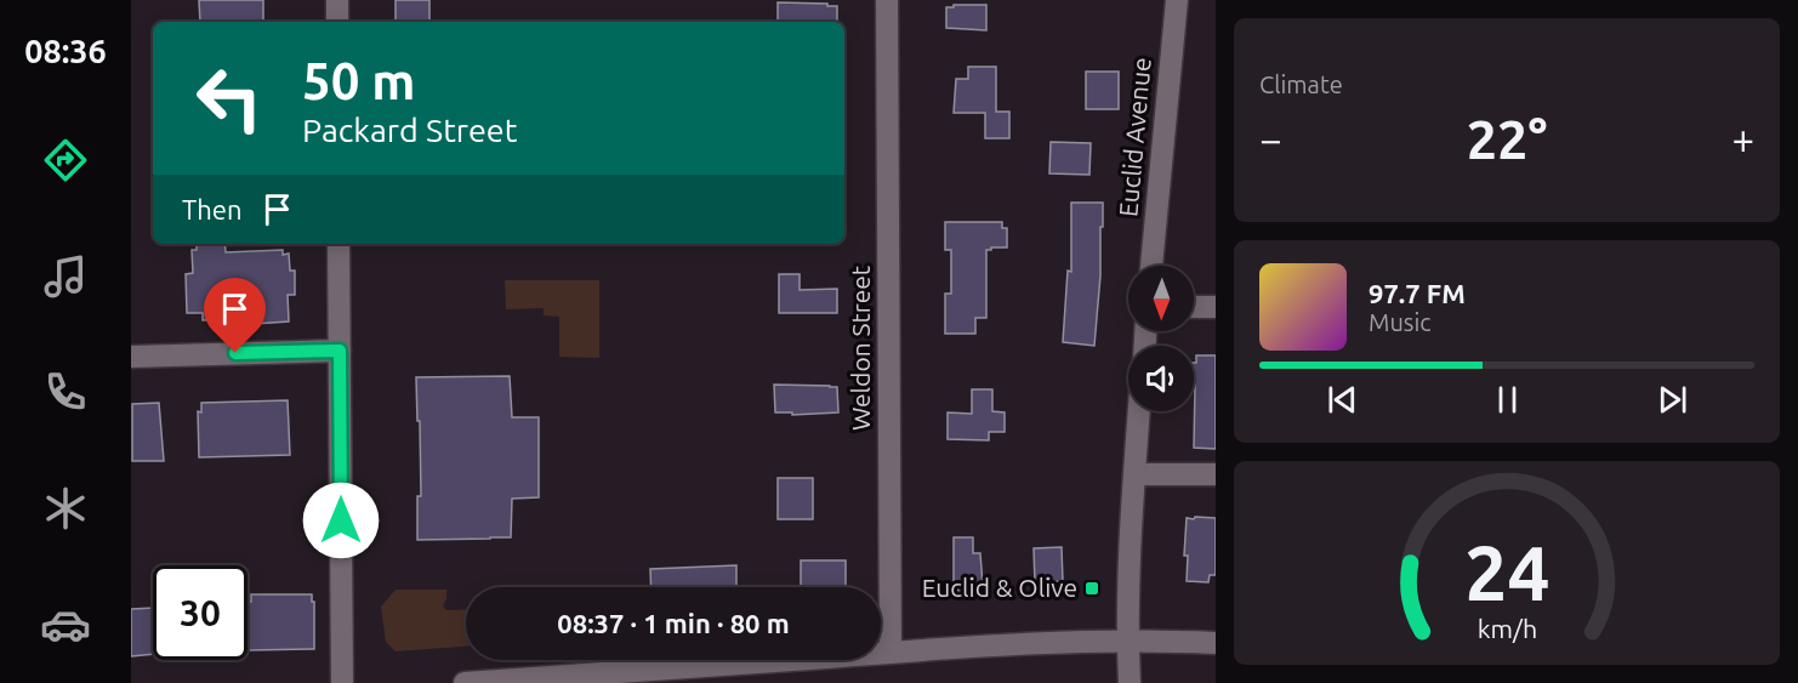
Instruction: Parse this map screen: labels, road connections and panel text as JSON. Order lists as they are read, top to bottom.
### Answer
{
  "streets": {
    "street": ["Euclid Avenue", "Weldon Street"]
  },
  "places": {
    "transit": ["Euclid & Olive"]
  },
  "north": "bottom",
  "page": {
    "tabs": "08:36",
    "tile": "Climate",
    "turn": ["50 m", "Packard Street"],
    "heat": ["−", "22°", "+"],
    "then": "Then",
    "song": ["97.7 FM", "Music"],
    "limit": "30",
    "trip": "08:37 · 1 min · 80 m",
    "gauge": ["24", "km/h"]
  }
}
